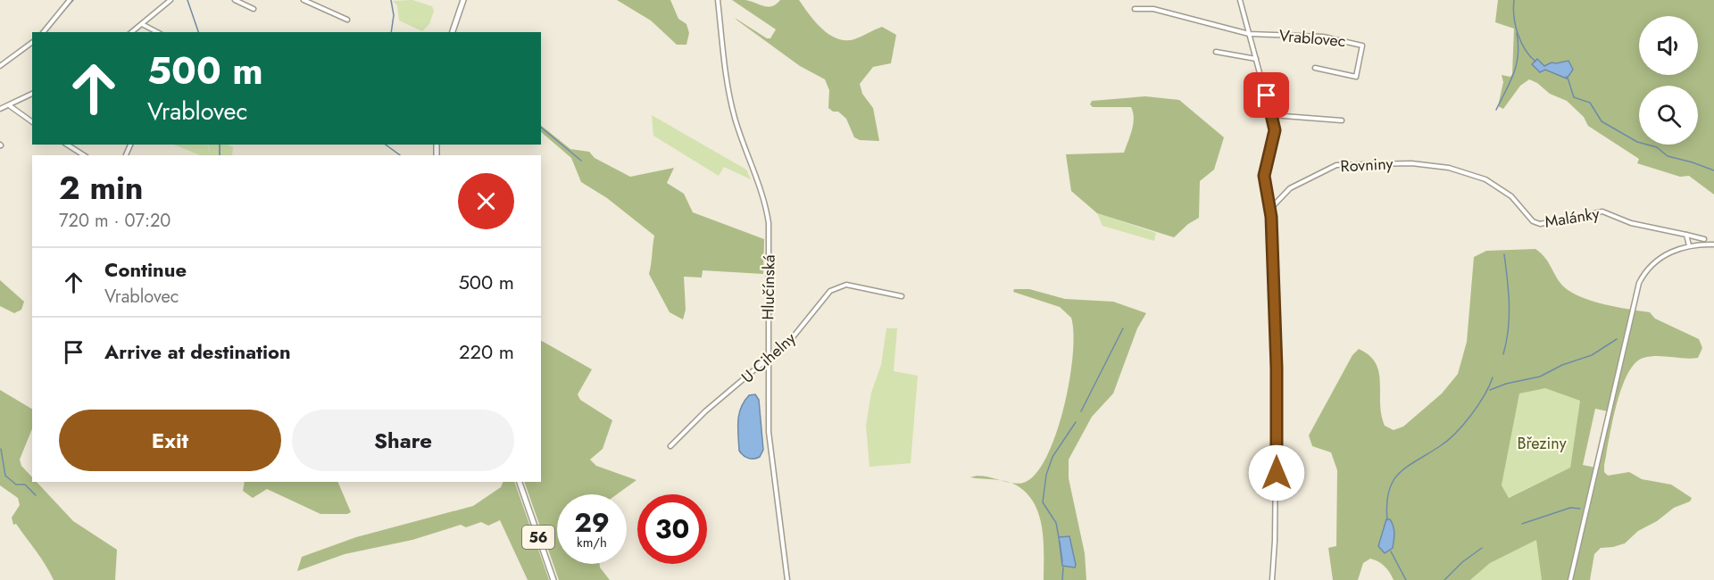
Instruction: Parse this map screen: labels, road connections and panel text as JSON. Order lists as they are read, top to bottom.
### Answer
{
  "streets": {
    "main road": ["56"],
    "street": [
      "Vrablovec",
      "Rovniny",
      "Malánky",
      "Hlučínská",
      "U Cihelny"
    ]
  },
  "crossings": [
    ["Rovniny", "Malánky"],
    ["Hlučínská", "U Cihelny"]
  ],
  "parks": ["Březiny"],
  "page": {
    "turn": ["500 m", "Vrablovec"],
    "heading": ["2 min", "720 m · 07:20"],
    "list": [
      {
        "name": "Continue",
        "note": "Vrablovec",
        "value": "500 m"
      },
      {
        "name": "Arrive at destination",
        "value": "220 m"
      }
    ],
    "buttons": ["Exit", "Share"],
    "speed": "29 km/h",
    "limit": "30"
  }
}
